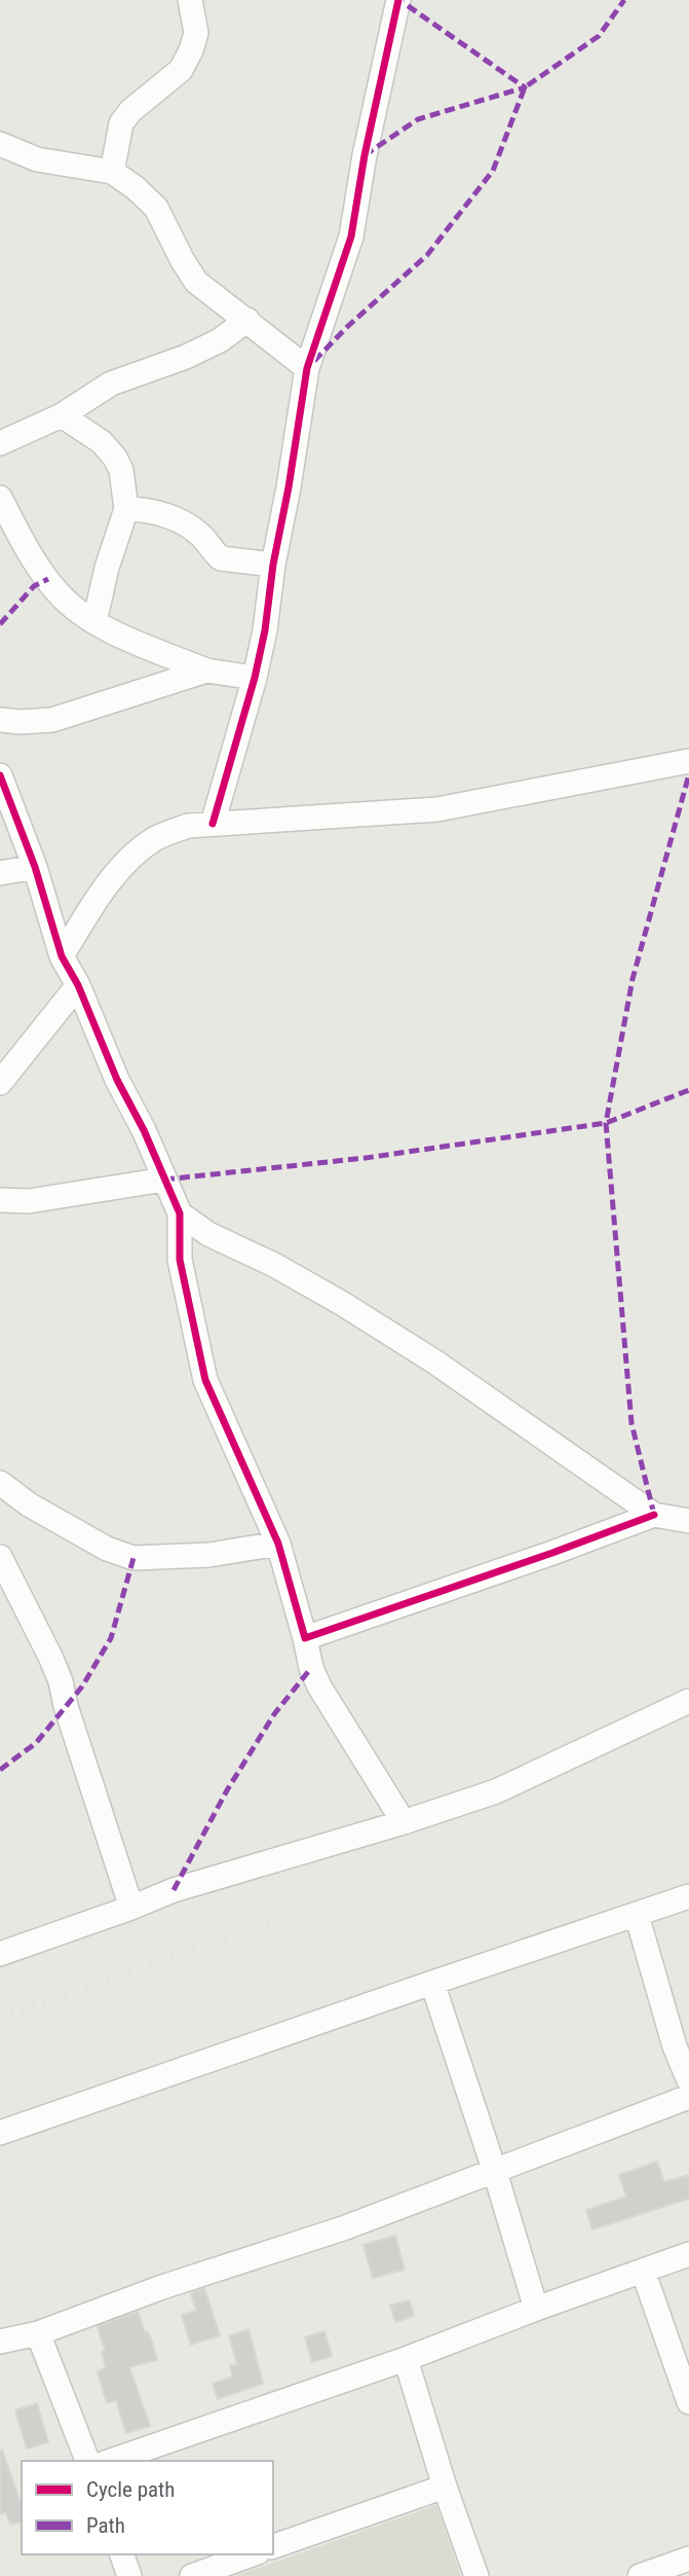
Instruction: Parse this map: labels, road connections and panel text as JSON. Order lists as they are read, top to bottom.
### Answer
{
  "legend": ["Cycle path", "Path"]
}
